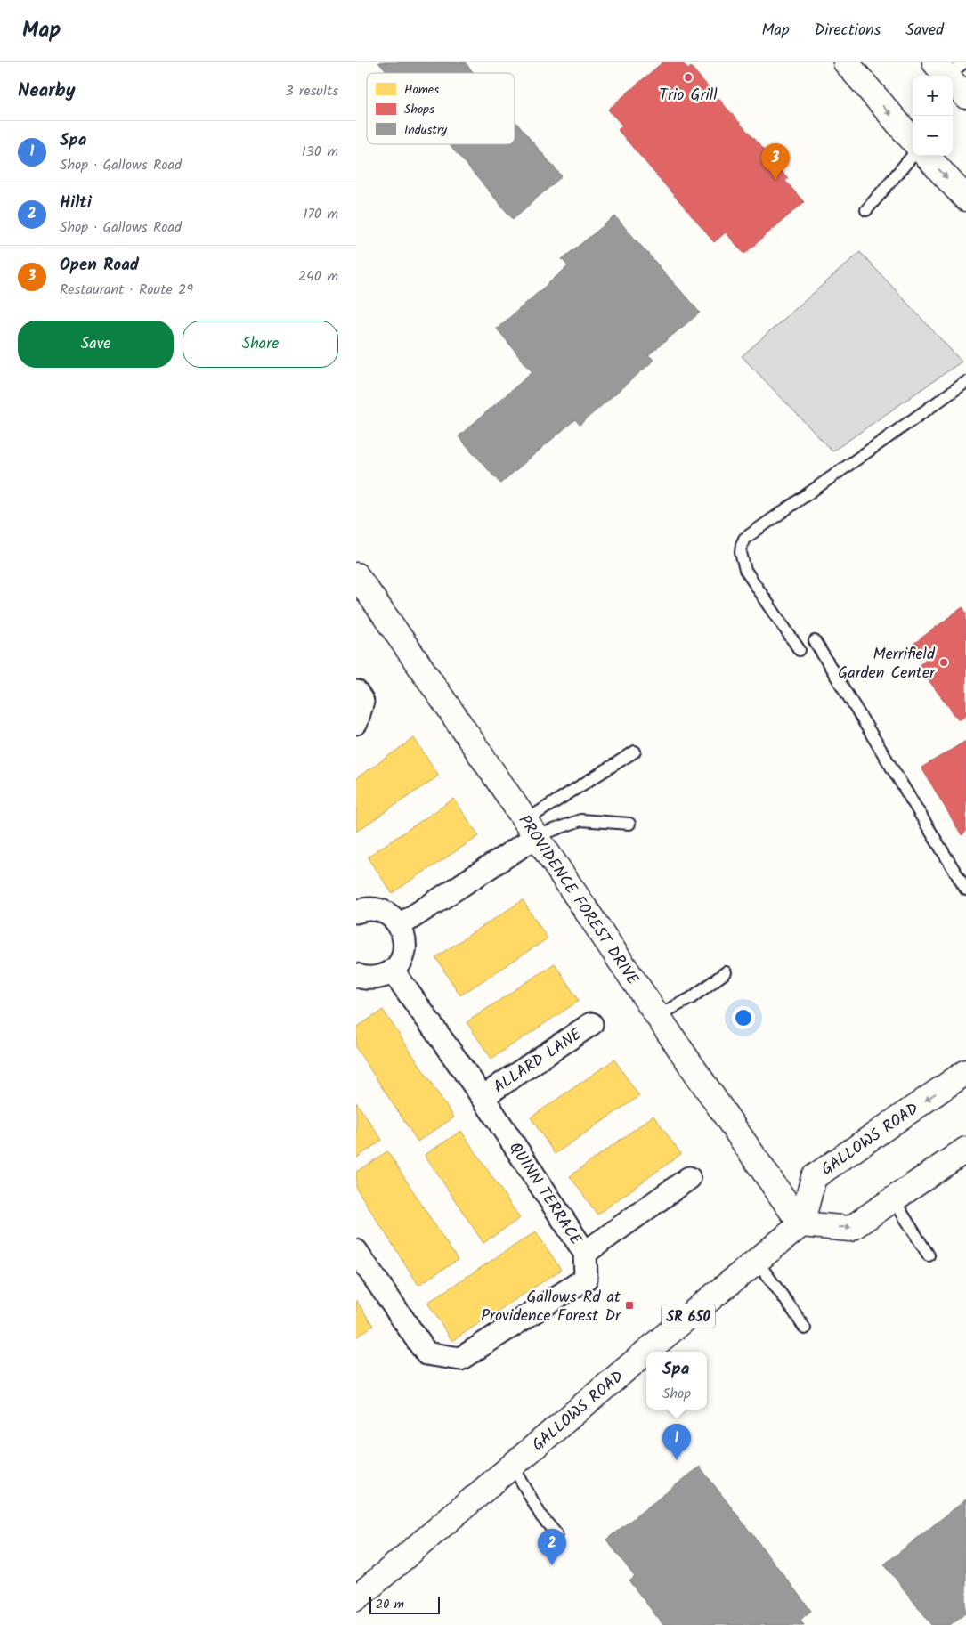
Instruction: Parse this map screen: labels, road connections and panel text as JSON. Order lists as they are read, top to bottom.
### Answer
{
  "streets": {
    "main road": ["PROVIDENCE FOREST DRIVE", "GALLOWS ROAD", "SR 650"],
    "street": ["ALLARD LANE", "QUINN TERRACE"]
  },
  "crossings": [
    ["PROVIDENCE FOREST DRIVE", "GALLOWS ROAD"],
    ["ALLARD LANE", "QUINN TERRACE"]
  ],
  "places": {
    "other": ["Trio Grill", "Merrifield Garden Center"],
    "transit": ["Gallows Rd at Providence Forest Dr"]
  },
  "legend": ["Homes", "Shops", "Industry"],
  "scale_bar": "20 m",
  "page": {
    "header": "Map",
    "nav": ["Map", "Directions", "Saved"],
    "heading": ["Nearby", "3 results"],
    "map_buttons": ["+", "−"],
    "list": [
      {
        "mark": "1",
        "name": "Spa",
        "note": "Shop · Gallows Road",
        "value": "130 m"
      },
      {
        "mark": "2",
        "name": "Hilti",
        "note": "Shop · Gallows Road",
        "value": "170 m"
      },
      {
        "mark": "3",
        "name": "Open Road",
        "note": "Restaurant · Route 29",
        "value": "240 m"
      }
    ],
    "pins": ["3", "1", "2"],
    "buttons": ["Save", "Share"],
    "popup": ["Spa", "Shop"],
    "scale": "20 m"
  }
}
